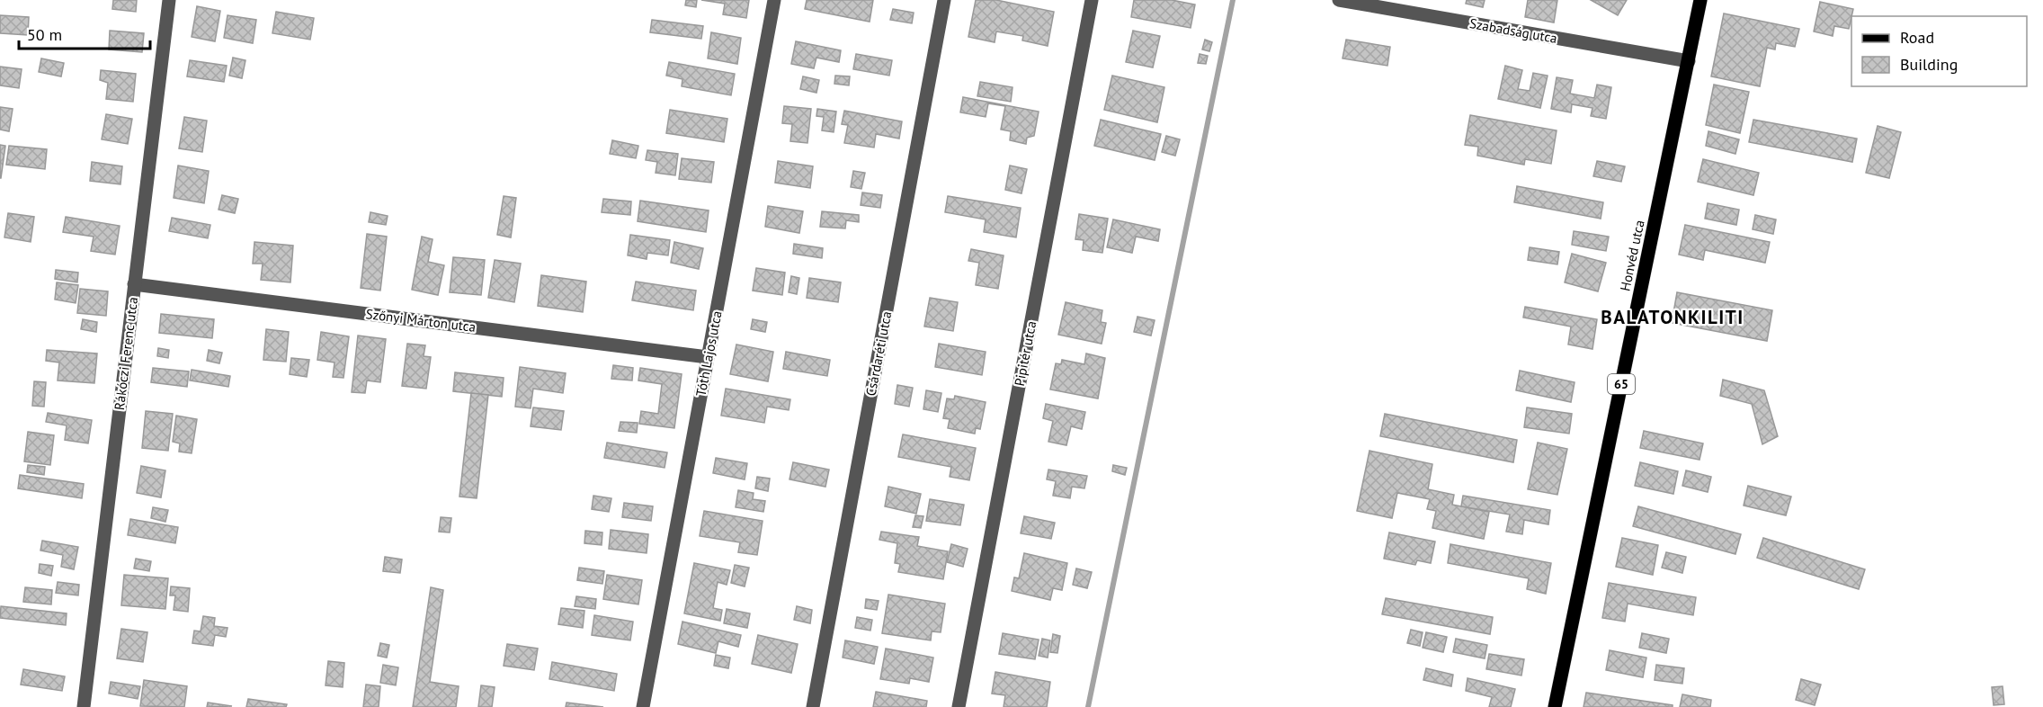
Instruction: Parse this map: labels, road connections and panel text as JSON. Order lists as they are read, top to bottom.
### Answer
{
  "streets": {
    "main road": ["Honvéd utca", "65"],
    "street": [
      "Szabadság utca",
      "Szőnyi Márton utca",
      "Rákóczi Ferenc utca",
      "Tóth Lajos utca",
      "Csárdaréti utca",
      "Pipitér utca"
    ]
  },
  "crossings": [
    ["Szabadság utca", "Honvéd utca"],
    ["Szőnyi Márton utca", "Rákóczi Ferenc utca"],
    ["Szőnyi Márton utca", "Tóth Lajos utca"]
  ],
  "districts": ["BALATONKILITI"],
  "legend": ["Road", "Building"],
  "scale_bar": "50 m"
}
